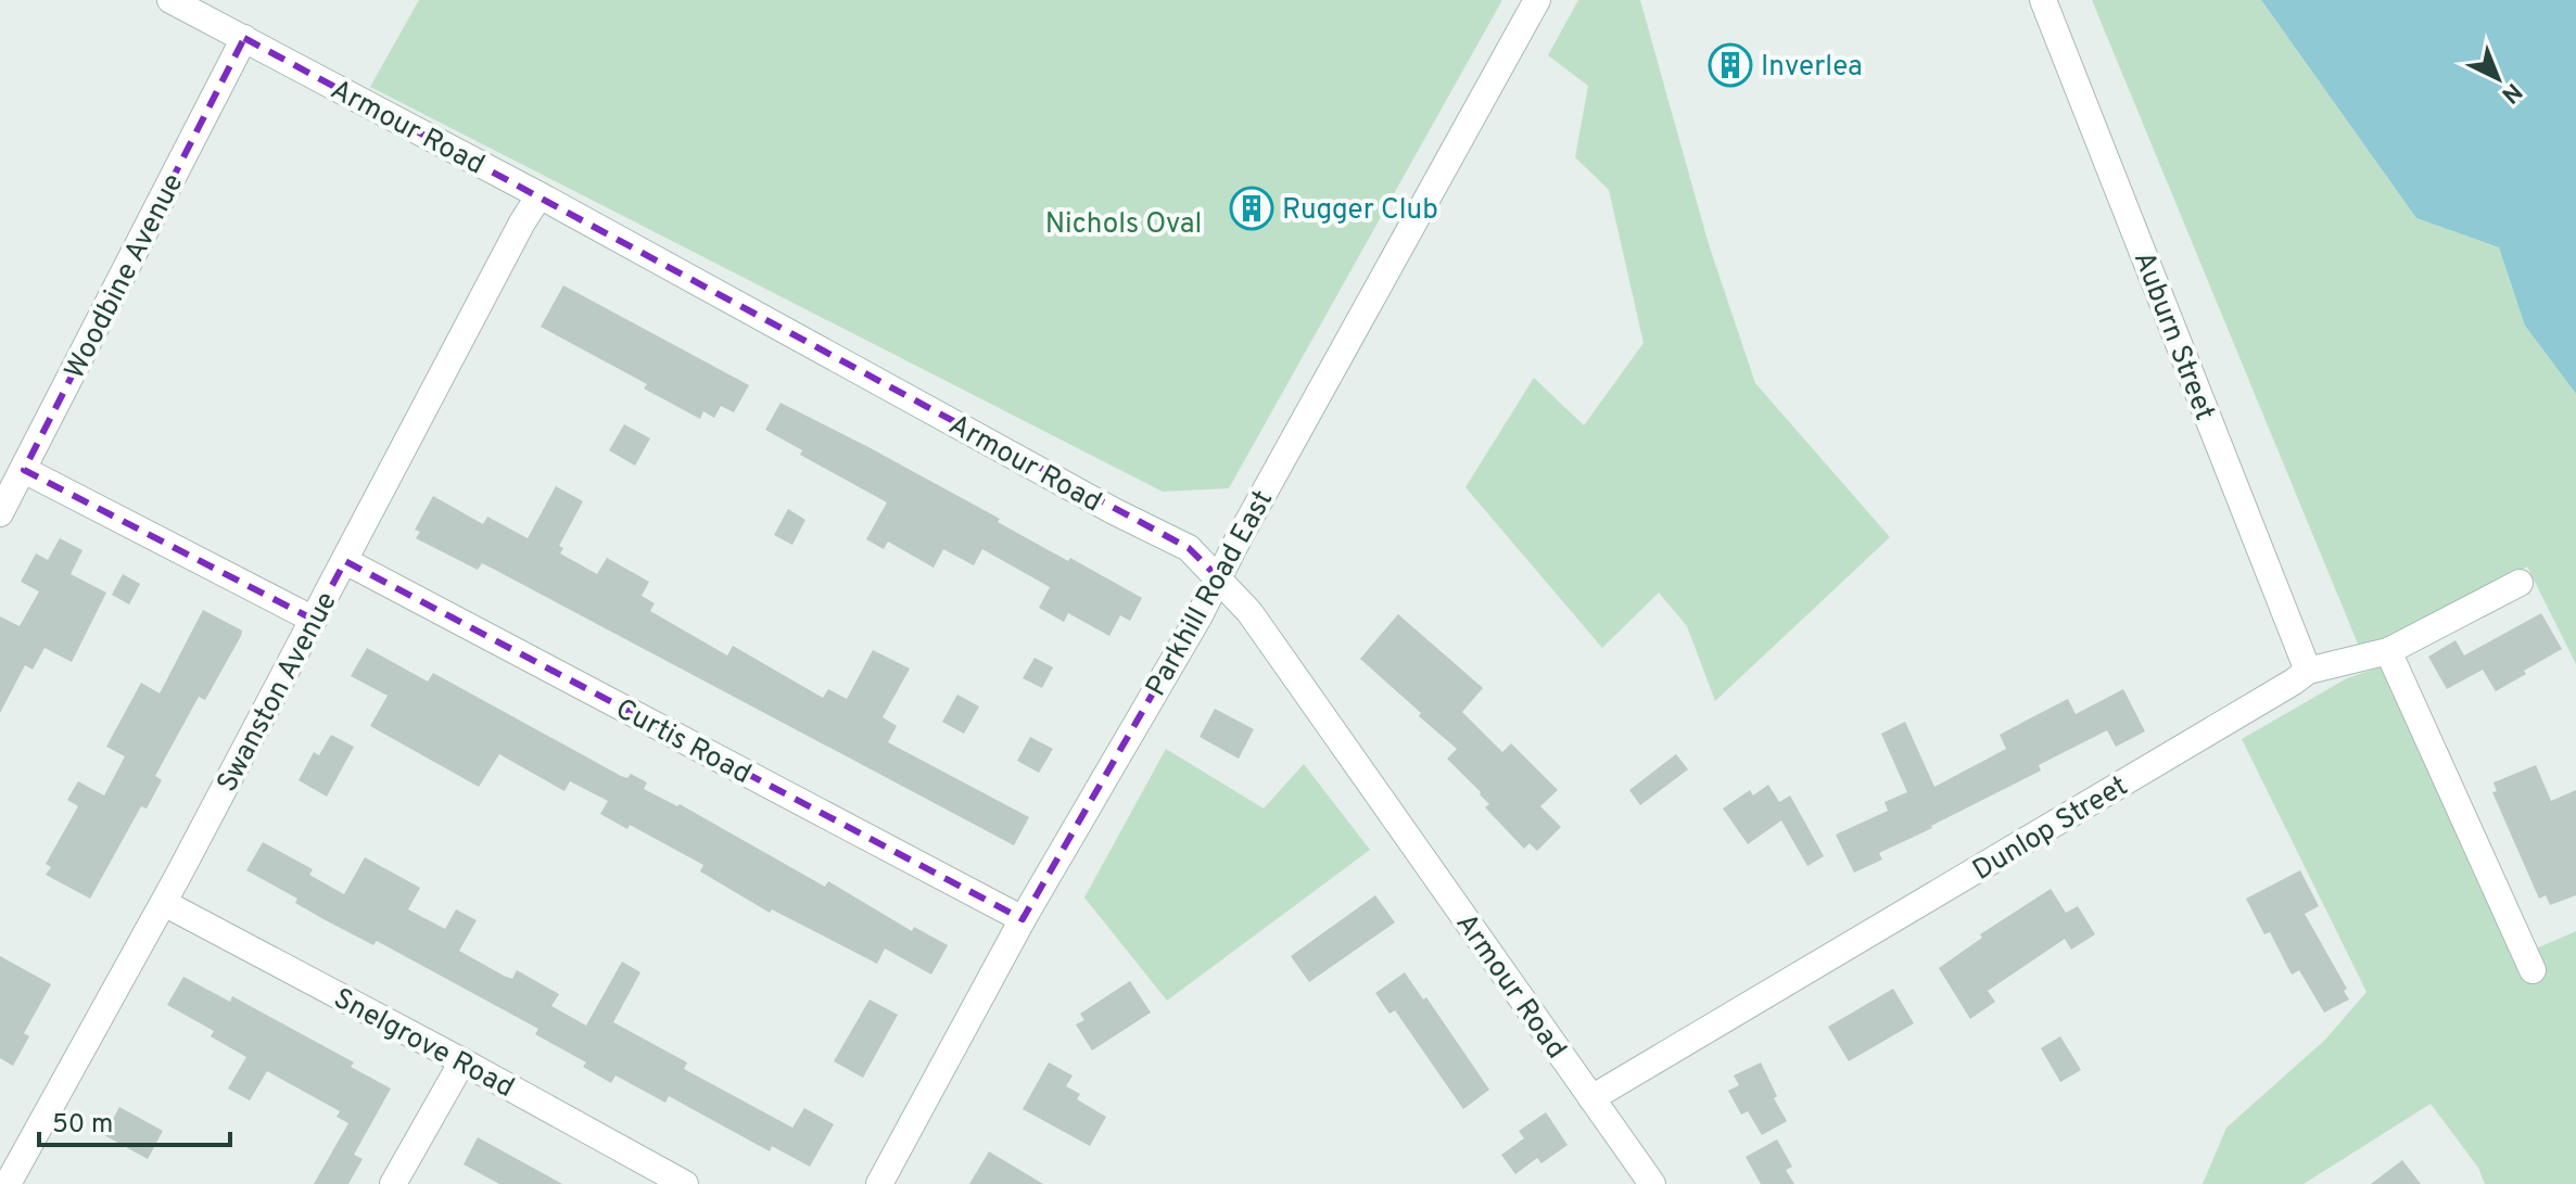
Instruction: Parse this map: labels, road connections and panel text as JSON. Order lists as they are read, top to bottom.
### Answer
{
  "streets": {
    "street": [
      "Armour Road",
      "Woodbine Avenue",
      "Auburn Street",
      "Parkhill Road East",
      "Swanston Avenue",
      "Curtis Road",
      "Dunlop Street",
      "Snelgrove Road"
    ]
  },
  "crossings": [
    ["Armour Road", "Woodbine Avenue"],
    ["Armour Road", "Parkhill Road East"],
    ["Armour Road", "Swanston Avenue"],
    ["Armour Road", "Dunlop Street"],
    ["Auburn Street", "Dunlop Street"],
    ["Parkhill Road East", "Curtis Road"],
    ["Swanston Avenue", "Curtis Road"],
    ["Swanston Avenue", "Snelgrove Road"]
  ],
  "parks": ["Nichols Oval"],
  "places": {
    "building": ["Inverlea", "Rugger Club"]
  },
  "scale_bar": "50 m",
  "north": "bottom right"
}
